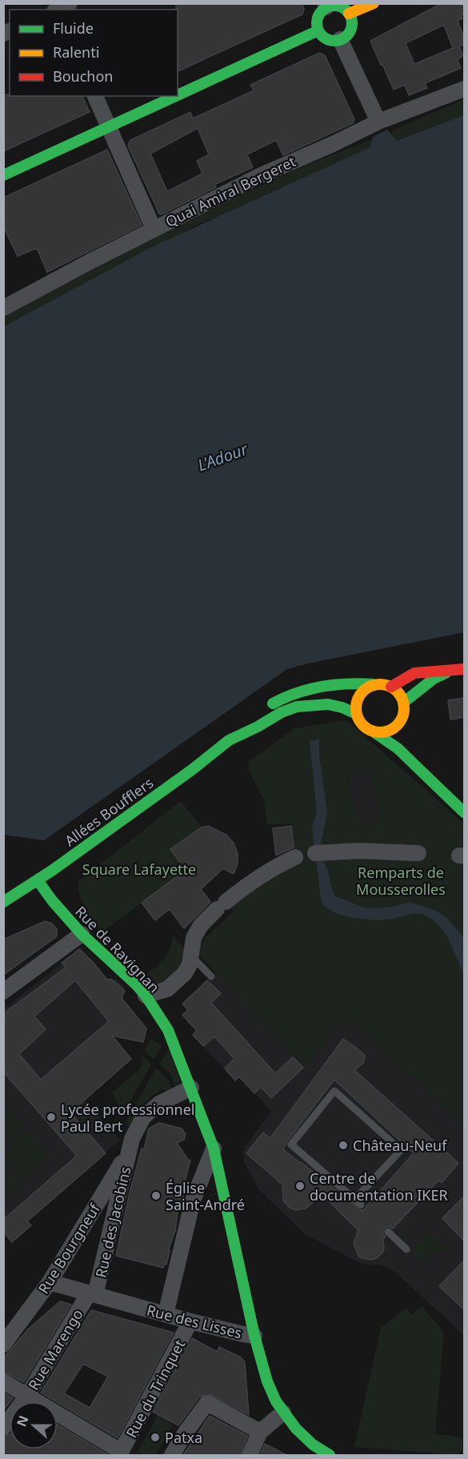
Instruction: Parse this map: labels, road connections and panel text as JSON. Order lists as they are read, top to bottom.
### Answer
{
  "streets": {
    "main road": ["Allées Boufflers", "Rue de Ravignan", "Rue des Lisses"],
    "street": [
      "Quai Amiral Bergeret",
      "Rue des Jacobins",
      "Rue Bourgneuf",
      "Rue Marengo",
      "Rue du Trinquet"
    ]
  },
  "crossings": [
    ["Allées Boufflers", "Rue de Ravignan"],
    ["Rue de Ravignan", "Rue des Lisses"],
    ["Rue des Jacobins", "Rue Bourgneuf"],
    ["Rue des Jacobins", "Rue des Lisses"],
    ["Rue des Jacobins", "Rue Marengo"],
    ["Rue Bourgneuf", "Rue des Lisses"],
    ["Rue des Lisses", "Rue Marengo"],
    ["Rue des Lisses", "Rue du Trinquet"]
  ],
  "water": ["L'Adour"],
  "parks": ["Square Lafayette", "Remparts de Mousserolles"],
  "places": [
    "Lycée professionnel Paul Bert",
    "Château-Neuf",
    "Centre de documentation IKER",
    "Église Saint-André",
    "Patxa"
  ],
  "legend": ["Fluide", "Ralenti", "Bouchon"],
  "north": "left"
}
